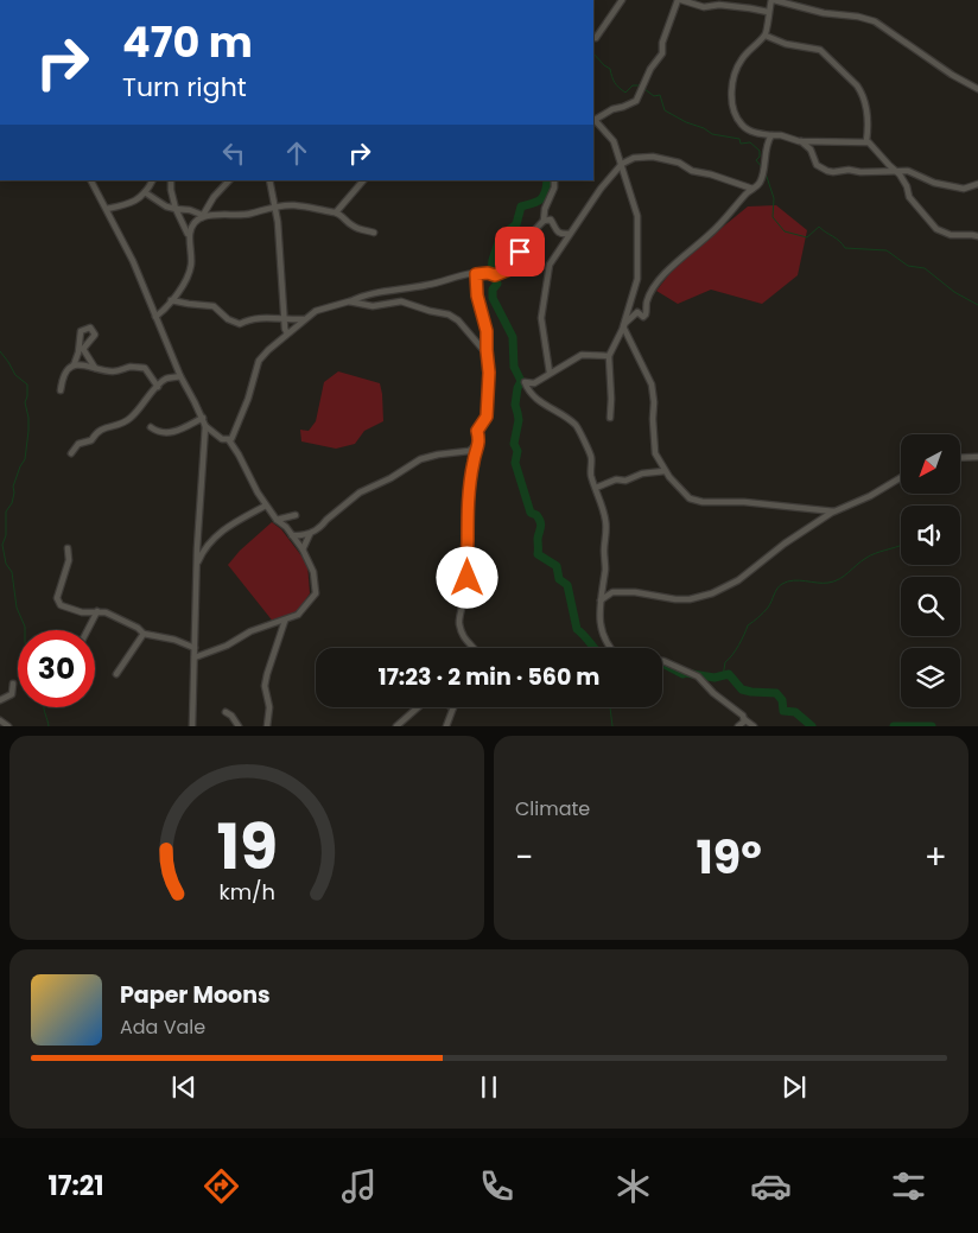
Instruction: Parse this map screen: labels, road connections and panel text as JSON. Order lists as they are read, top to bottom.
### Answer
{
  "north": "bottom left",
  "page": {
    "turn": ["470 m", "Turn right"],
    "limit": "30",
    "trip": "17:23 · 2 min · 560 m",
    "tile": "Climate",
    "heat": ["−", "19°", "+"],
    "song": ["Paper Moons", "Ada Vale"],
    "tabs": "17:21",
    "gauge": ["19", "km/h"]
  }
}
